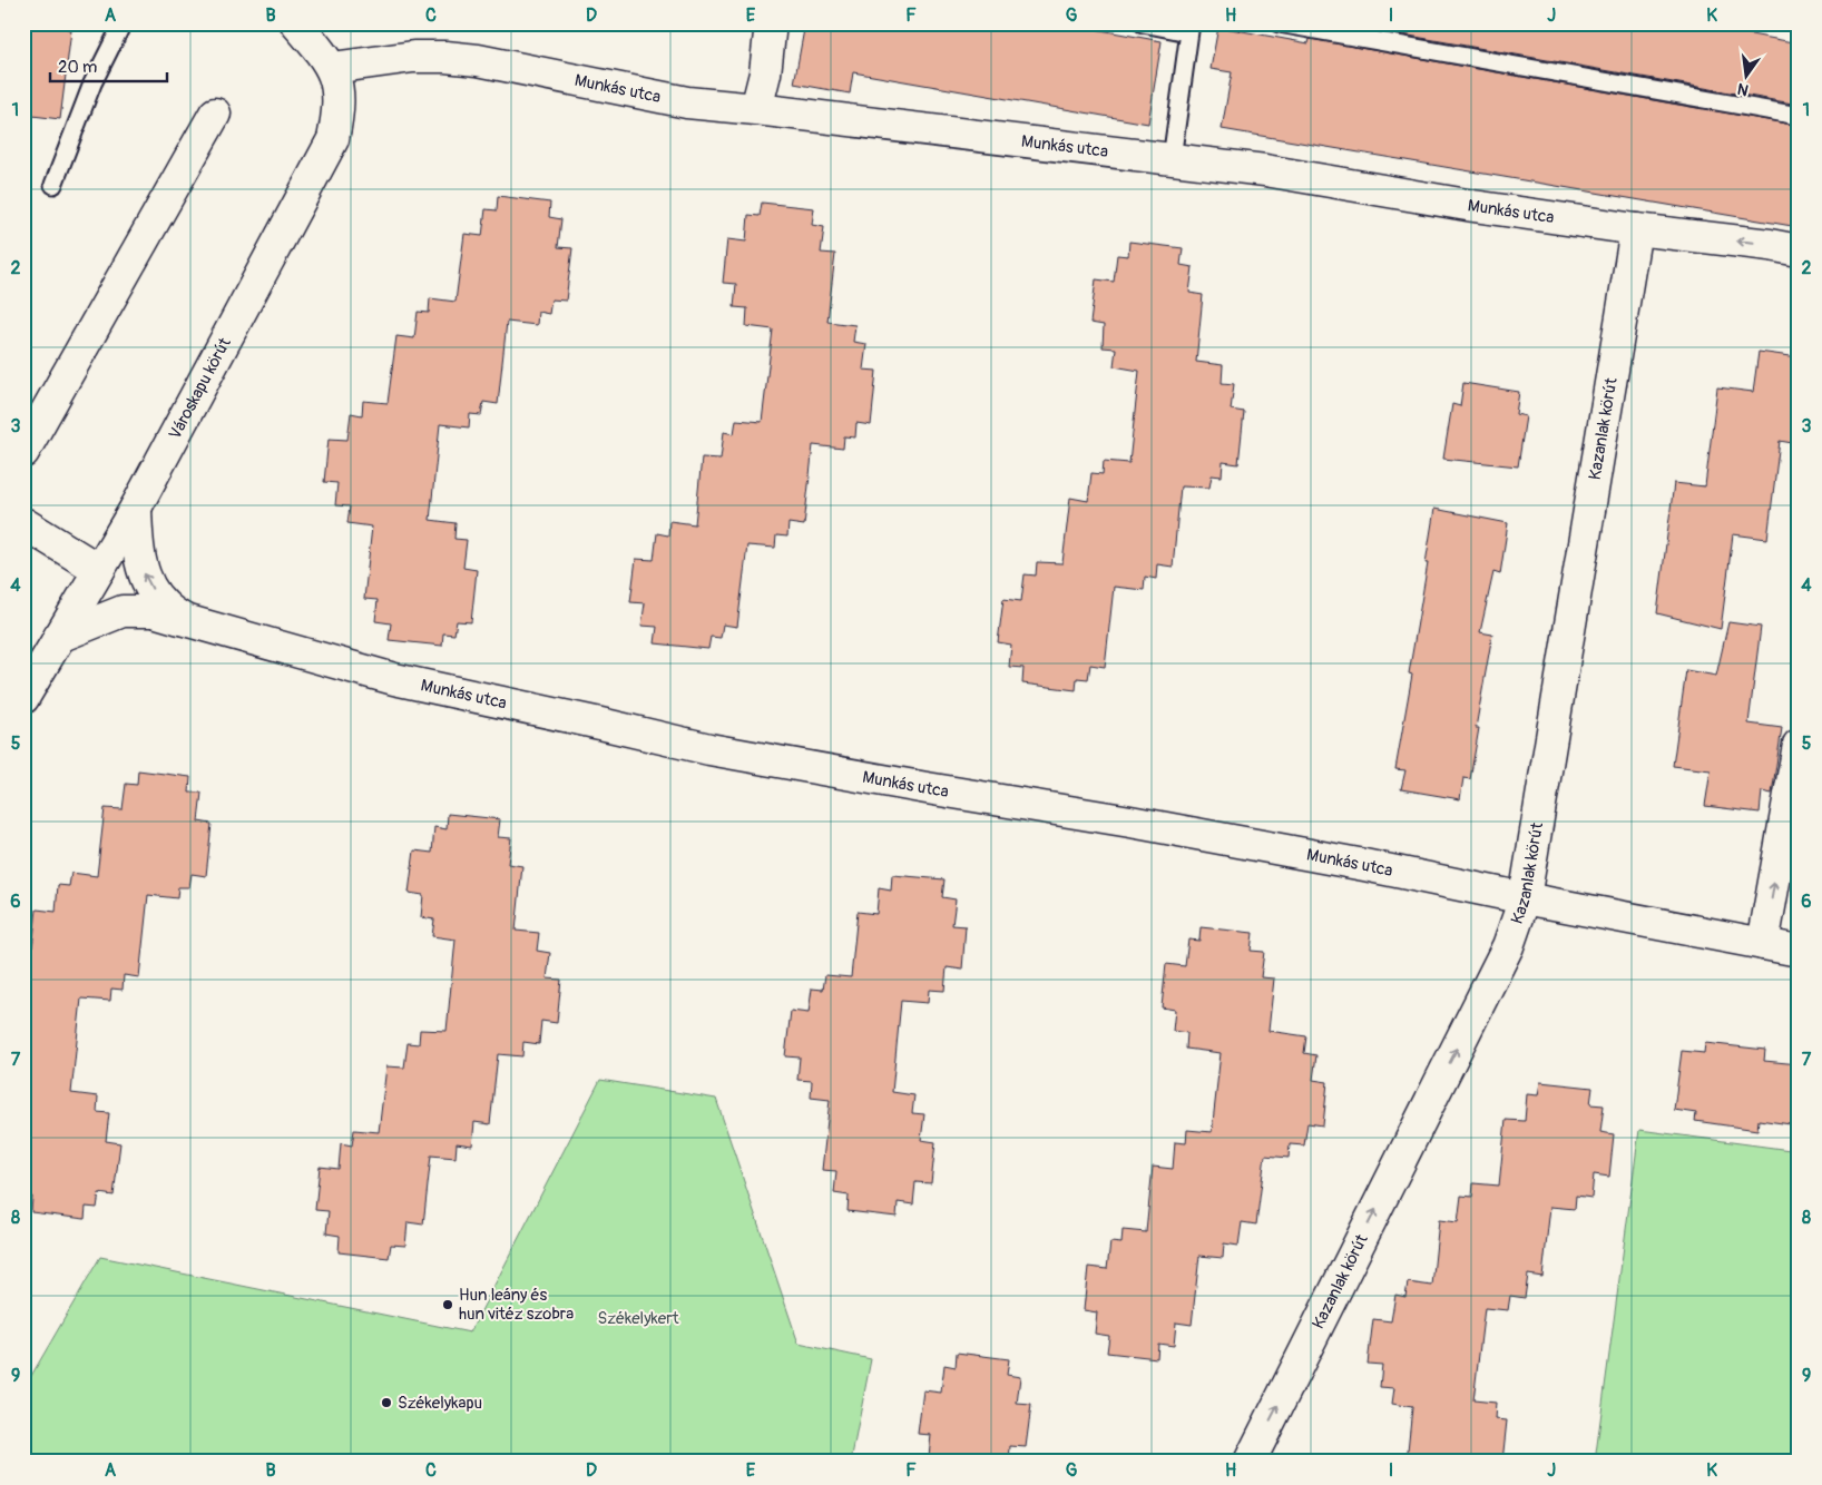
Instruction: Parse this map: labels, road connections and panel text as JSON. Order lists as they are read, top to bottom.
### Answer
{
  "streets": {
    "street": ["Munkás utca", "Városkapu körút", "Kazanlak körút"]
  },
  "crossings": [
    ["Munkás utca", "Városkapu körút"],
    ["Munkás utca", "Kazanlak körút"]
  ],
  "one_way": ["Kazanlak körút"],
  "parks": ["Székelykert"],
  "places": ["Hun leány és hun vitéz szobra", "Székelykapu"],
  "scale_bar": "20 m",
  "north": "bottom",
  "grid": {
    "columns": [
      "A",
      "B",
      "C",
      "D",
      "E",
      "F",
      "G",
      "H",
      "I",
      "J",
      "K"
    ],
    "rows": [
      "1",
      "2",
      "3",
      "4",
      "5",
      "6",
      "7",
      "8",
      "9"
    ]
  }
}
